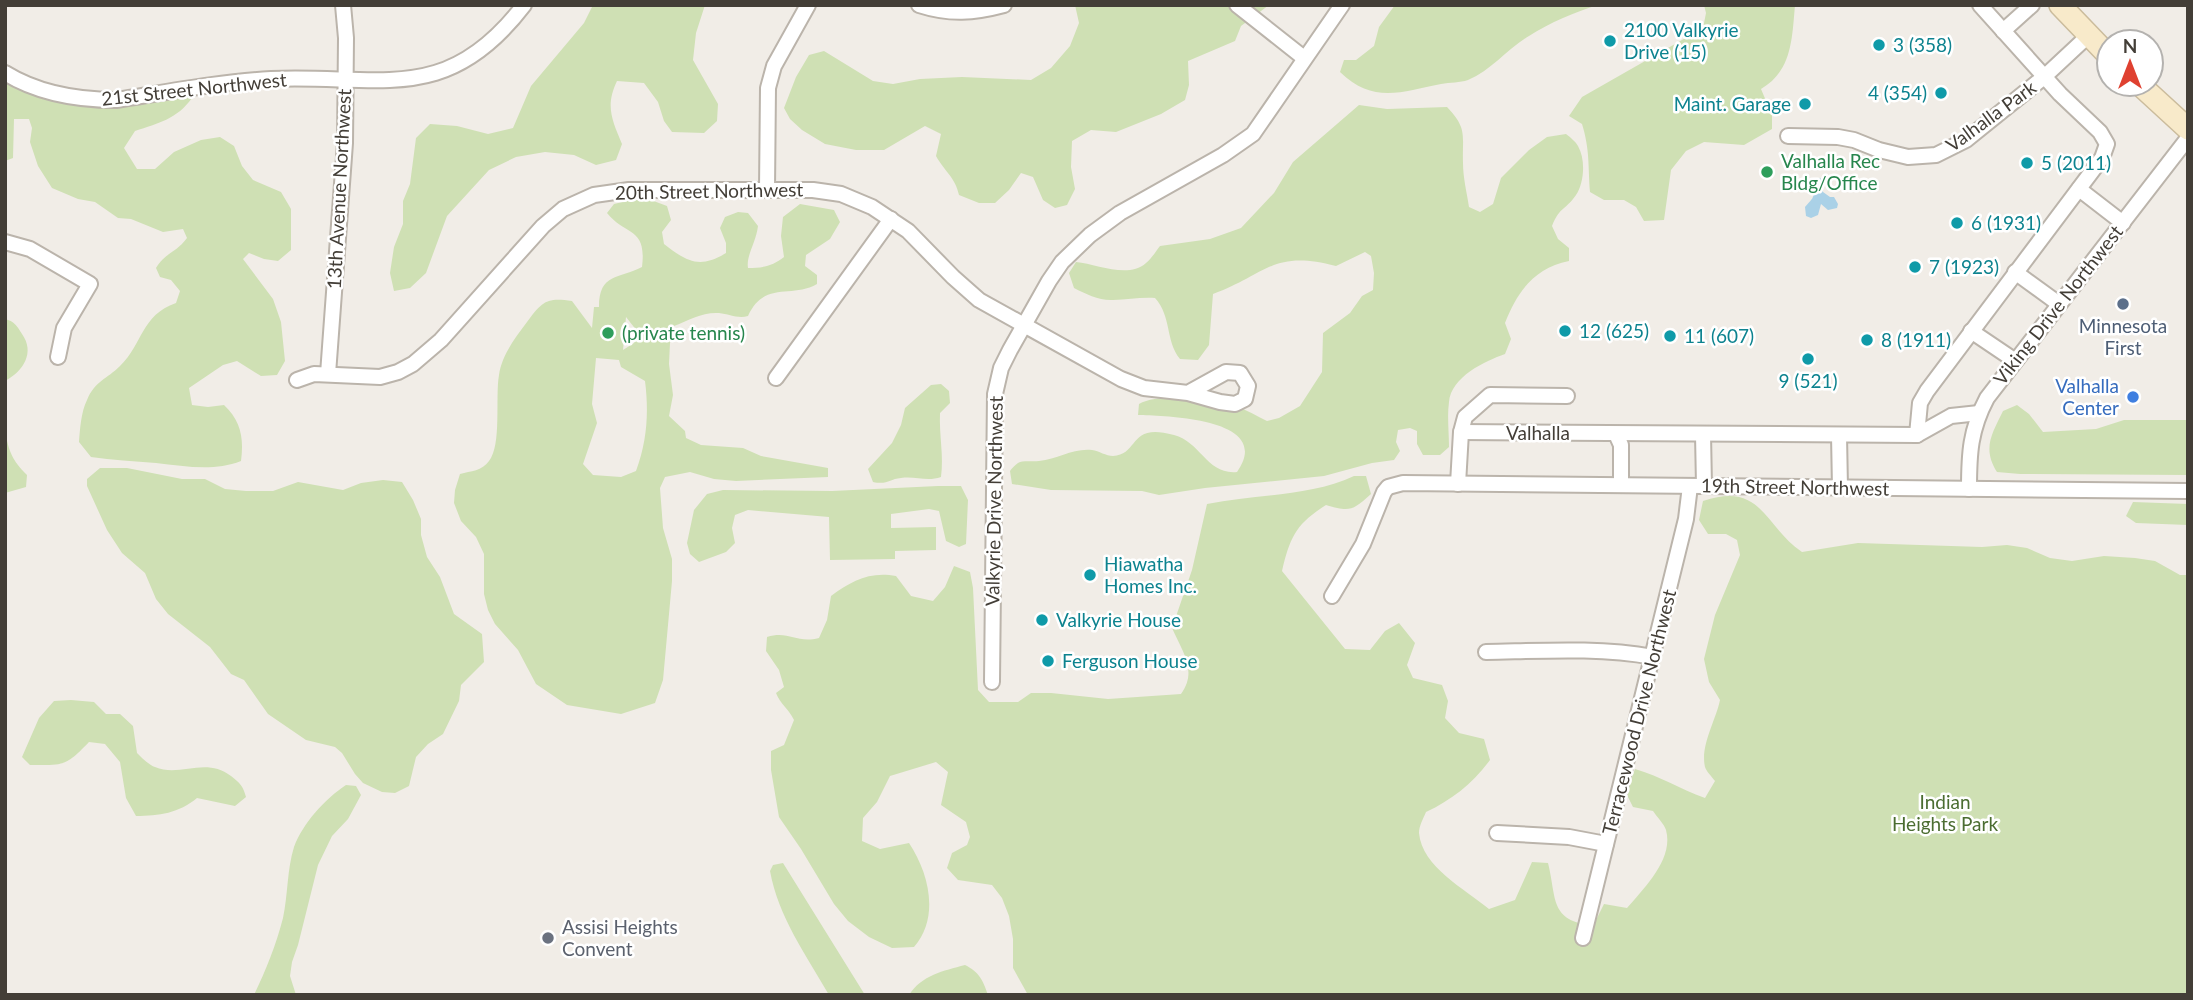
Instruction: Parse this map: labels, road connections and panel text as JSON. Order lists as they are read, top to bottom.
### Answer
{
  "streets": {
    "street": [
      "21st Street Northwest",
      "Valhalla Park",
      "13th Avenue Northwest",
      "20th Street Northwest",
      "Viking Drive Northwest",
      "Valhalla",
      "19th Street Northwest",
      "Valkyrie Drive Northwest",
      "Terracewood Drive Northwest"
    ]
  },
  "crossings": [
    ["21st Street Northwest", "13th Avenue Northwest"],
    ["13th Avenue Northwest", "20th Street Northwest"],
    ["20th Street Northwest", "Valkyrie Drive Northwest"],
    ["Viking Drive Northwest", "19th Street Northwest"],
    ["19th Street Northwest", "Terracewood Drive Northwest"]
  ],
  "parks": ["Indian Heights Park"],
  "places": [
    "2100 Valkyrie Drive (15)",
    "3 (358)",
    "4 (354)",
    "Maint. Garage",
    "5 (2011)",
    "Valhalla Rec Bldg/Office",
    "6 (1931)",
    "7 (1923)",
    "Minnesota First",
    "12 (625)",
    "(private tennis)",
    "11 (607)",
    "8 (1911)",
    "9 (521)",
    "Valhalla Center",
    "Hiawatha Homes Inc.",
    "Valkyrie House",
    "Ferguson House",
    "Assisi Heights Convent"
  ],
  "north": "top"
}
